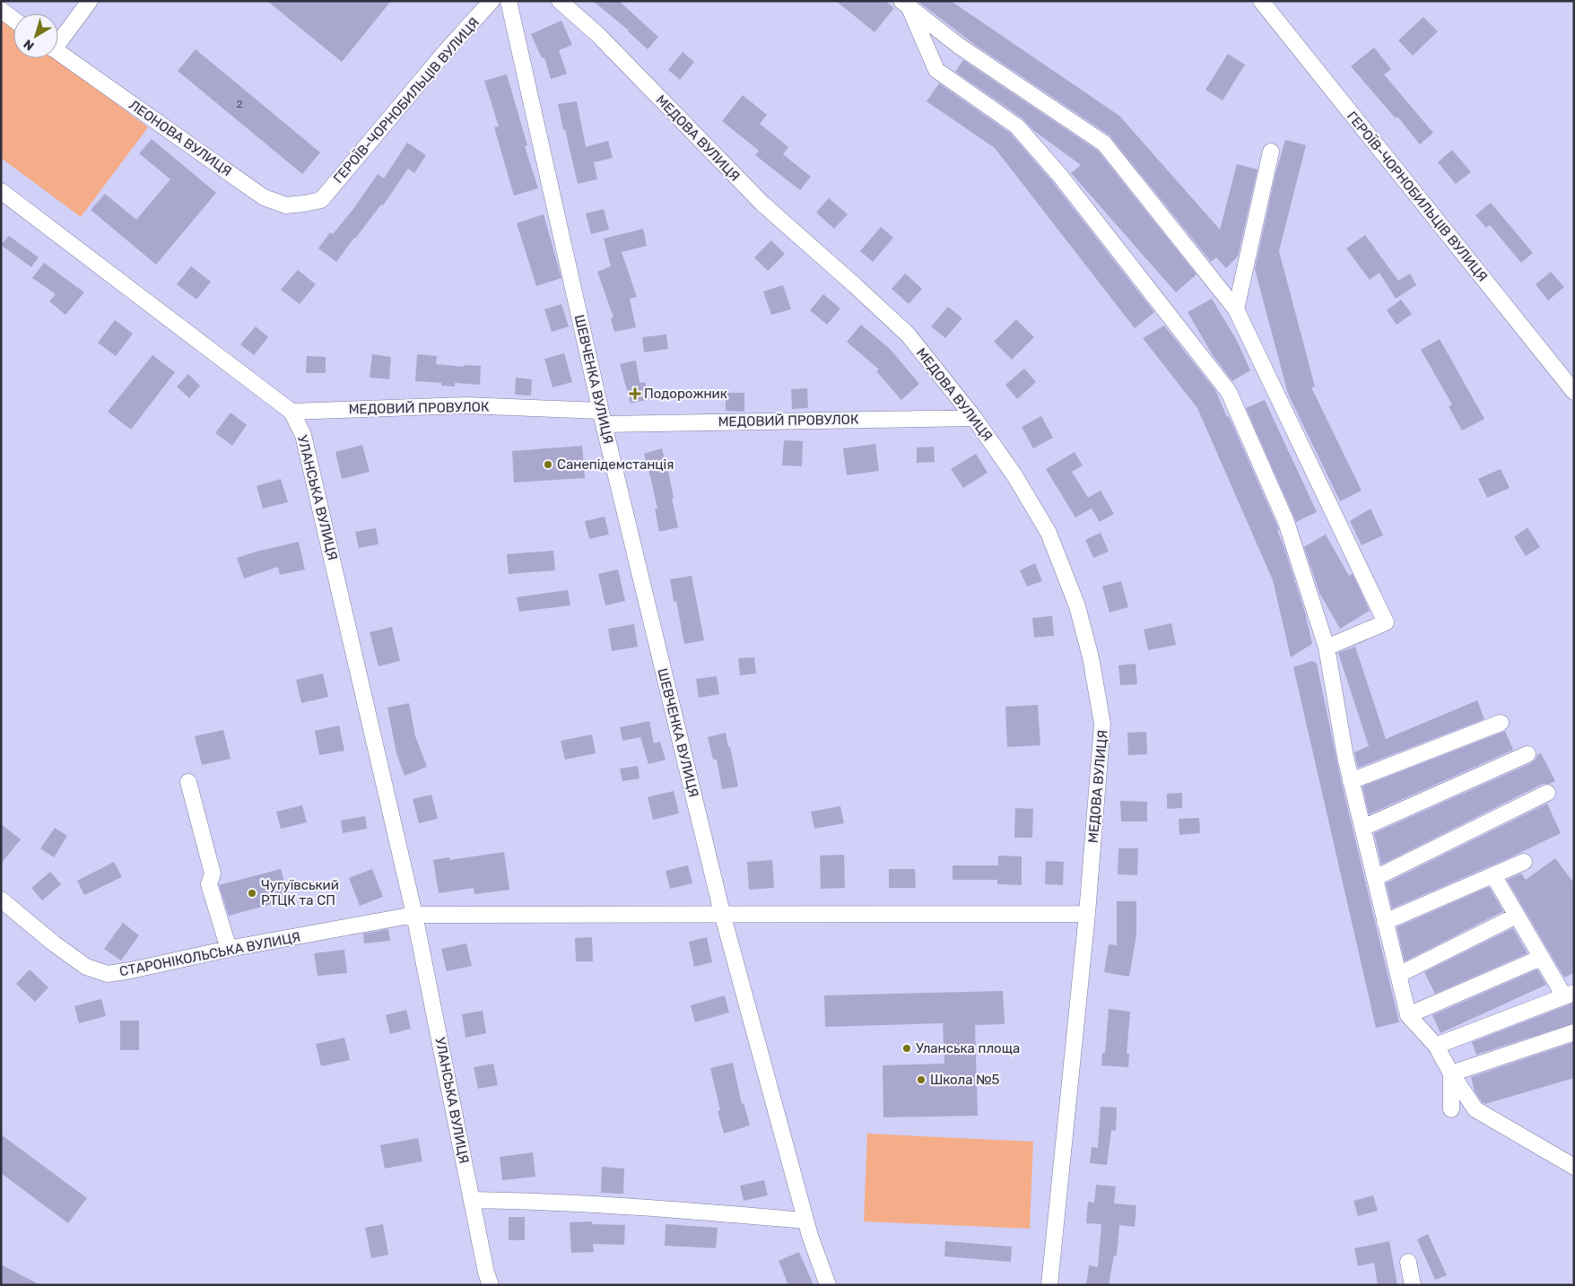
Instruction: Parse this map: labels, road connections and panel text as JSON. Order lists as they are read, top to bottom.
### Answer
{
  "streets": {
    "street": [
      "ГЕРОЇВ-ЧОРНОБИЛЬЦІВ ВУЛИЦЯ",
      "ЛЕОНОВА ВУЛИЦЯ",
      "МЕДОВА ВУЛИЦЯ",
      "ШЕВЧЕНКА ВУЛИЦЯ",
      "МЕДОВИЙ ПРОВУЛОК",
      "УЛАНСЬКА ВУЛИЦЯ",
      "СТАРОНІКОЛЬСЬКА ВУЛИЦЯ"
    ]
  },
  "crossings": [
    ["ГЕРОЇВ-ЧОРНОБИЛЬЦІВ ВУЛИЦЯ", "ЛЕОНОВА ВУЛИЦЯ"],
    ["МЕДОВА ВУЛИЦЯ", "МЕДОВИЙ ПРОВУЛОК"],
    ["ШЕВЧЕНКА ВУЛИЦЯ", "МЕДОВИЙ ПРОВУЛОК"],
    ["МЕДОВИЙ ПРОВУЛОК", "УЛАНСЬКА ВУЛИЦЯ"],
    ["УЛАНСЬКА ВУЛИЦЯ", "СТАРОНІКОЛЬСЬКА ВУЛИЦЯ"]
  ],
  "places": {
    "health": ["Подорожник"],
    "other": [
      "Санепідемстанція",
      "Чугуївський РТЦК та СП",
      "Уланська площа",
      "Школа №5"
    ]
  },
  "house_numbers": ["2"],
  "north": "bottom left"
}
